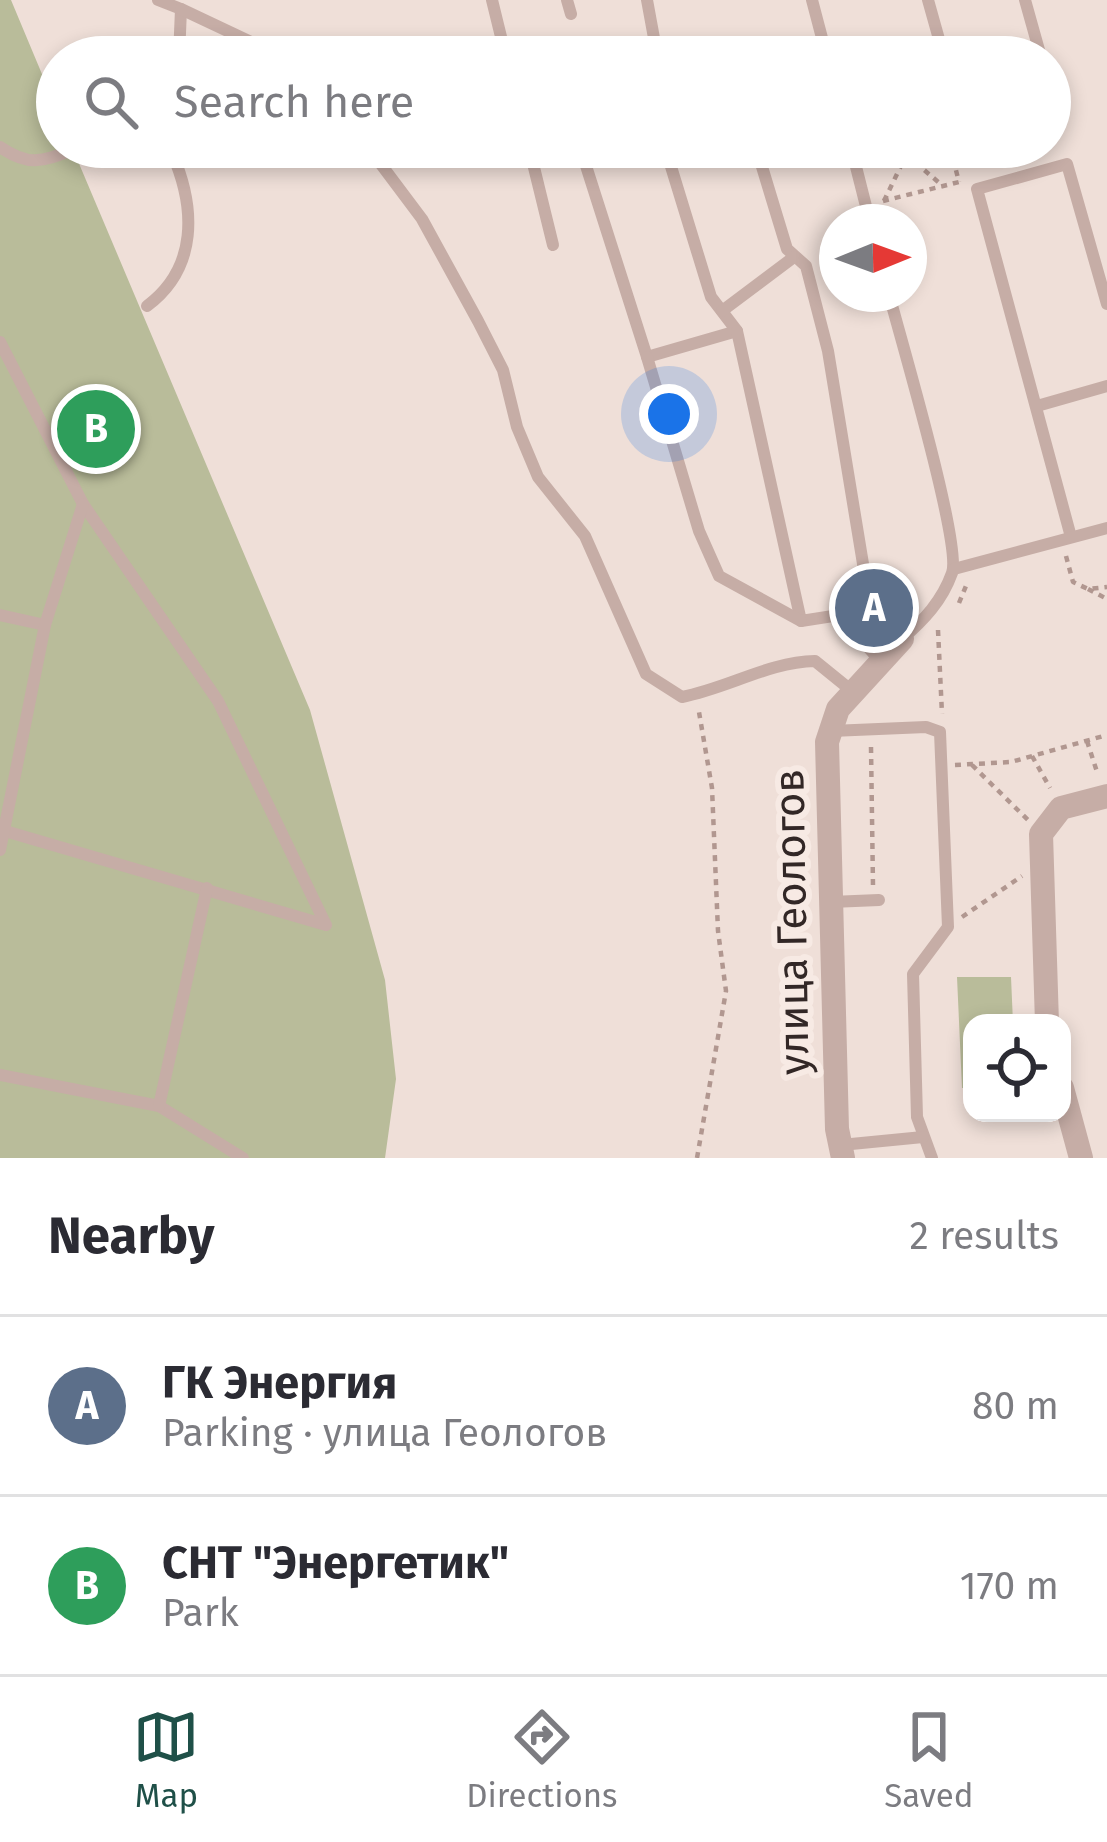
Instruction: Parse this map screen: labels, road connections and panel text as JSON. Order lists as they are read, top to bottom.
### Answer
{
  "streets": {
    "street": ["улица Геологов"]
  },
  "north": "right",
  "page": {
    "search": "Search here",
    "pins": ["B", "A"],
    "heading": ["Nearby", "2 results"],
    "list": [
      {
        "mark": "A",
        "name": "ГК Энергия",
        "note": "Parking · улица Геологов",
        "value": "80 m"
      },
      {
        "mark": "B",
        "name": "СНТ \"Энергетик\"",
        "note": "Park",
        "value": "170 m"
      }
    ],
    "nav": ["Map", "Directions", "Saved"]
  }
}
